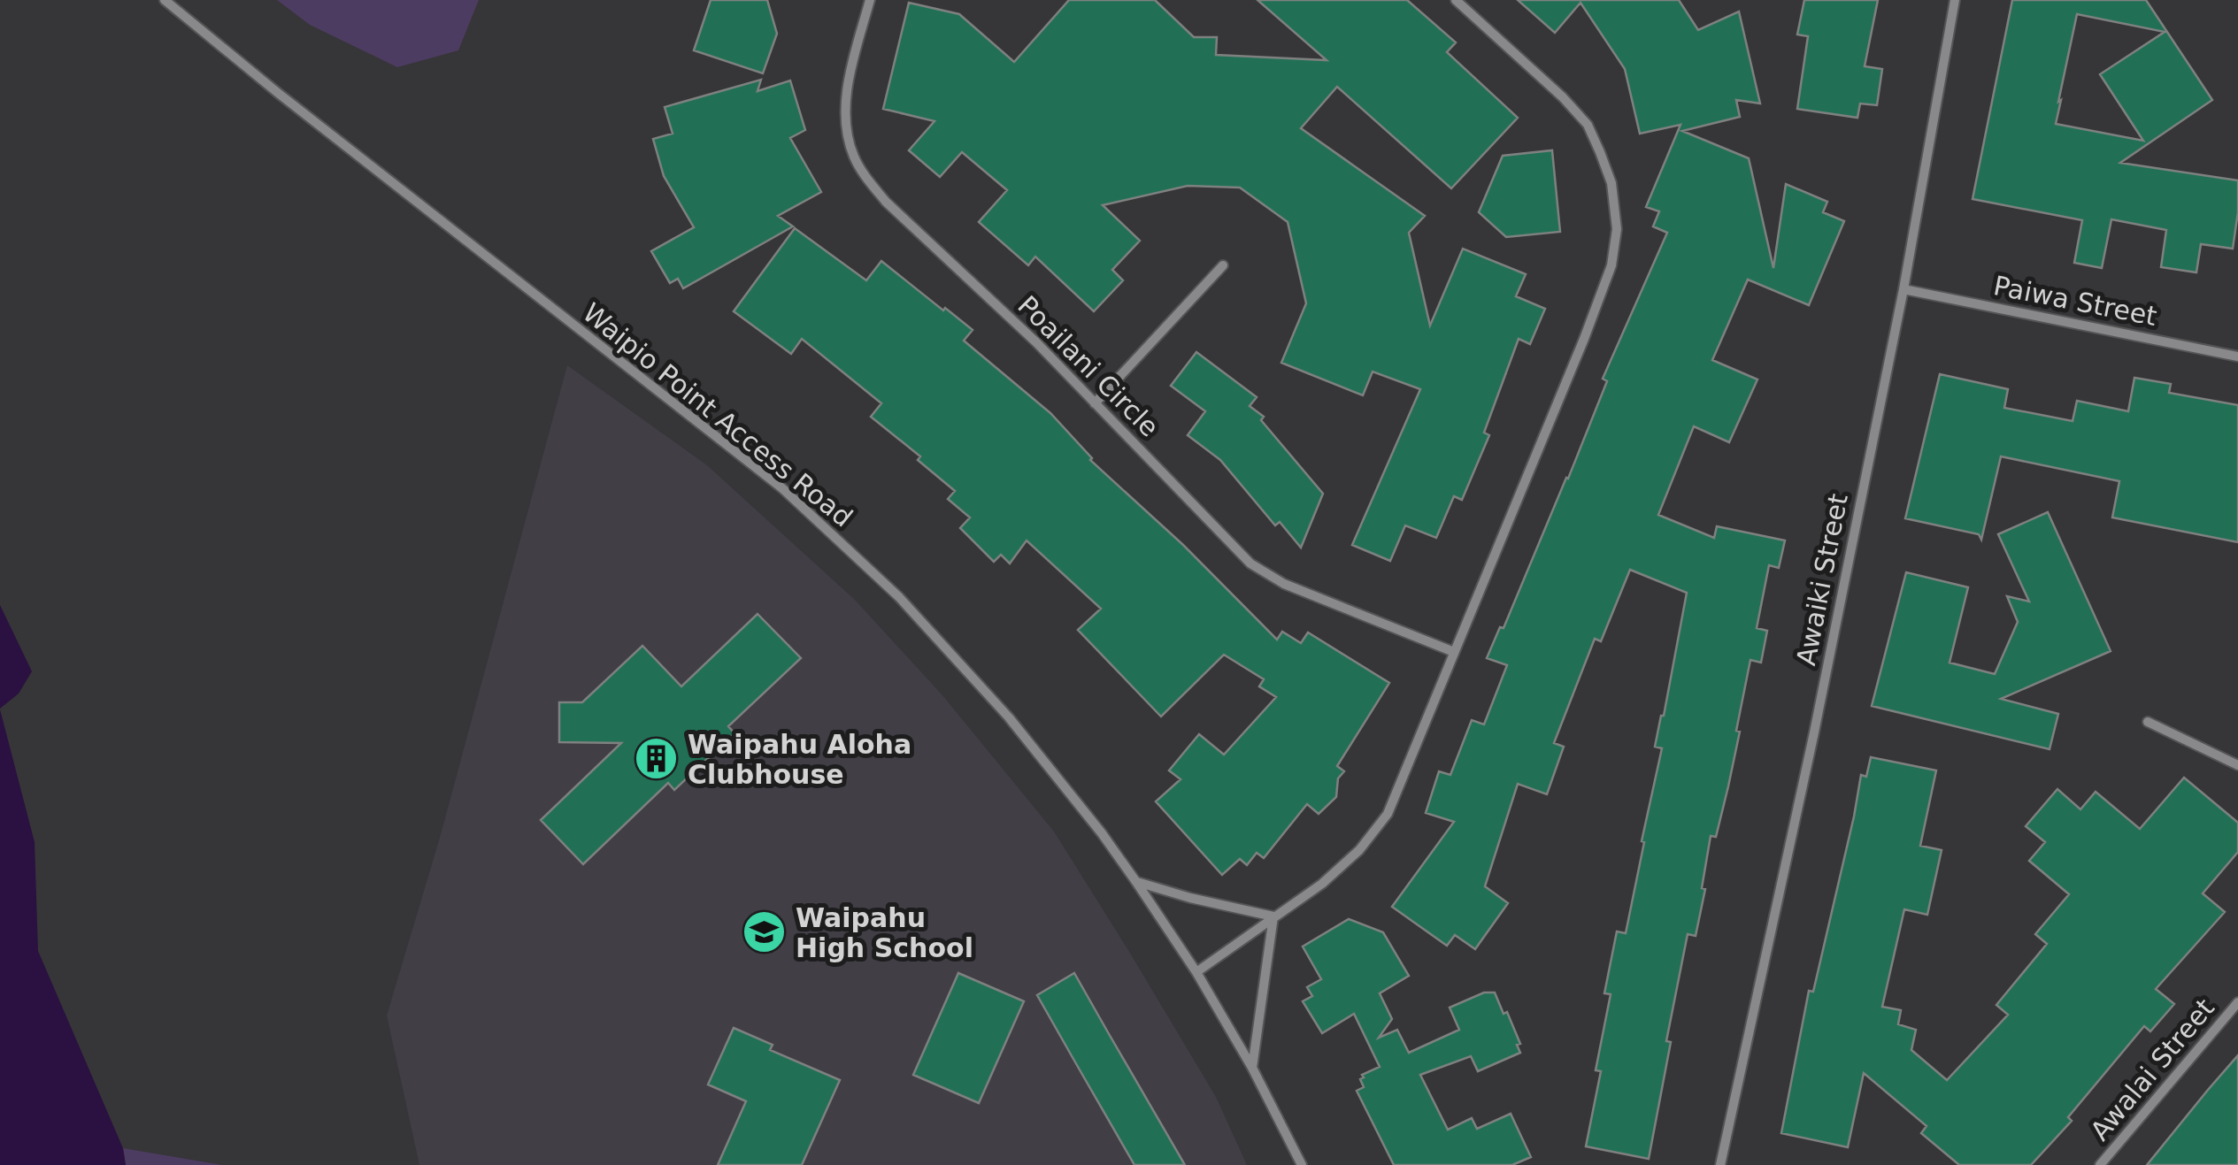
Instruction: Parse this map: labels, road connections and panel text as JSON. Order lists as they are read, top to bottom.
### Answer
{
  "streets": {
    "street": [
      "Paiwa Street",
      "Poailani Circle",
      "Waipio Point Access Road",
      "Awaiki Street",
      "Awalai Street"
    ]
  },
  "crossings": [
    ["Paiwa Street", "Awaiki Street"]
  ],
  "places": {
    "building": ["Waipahu Aloha Clubhouse"],
    "school or university": ["Waipahu High School"]
  }
}
